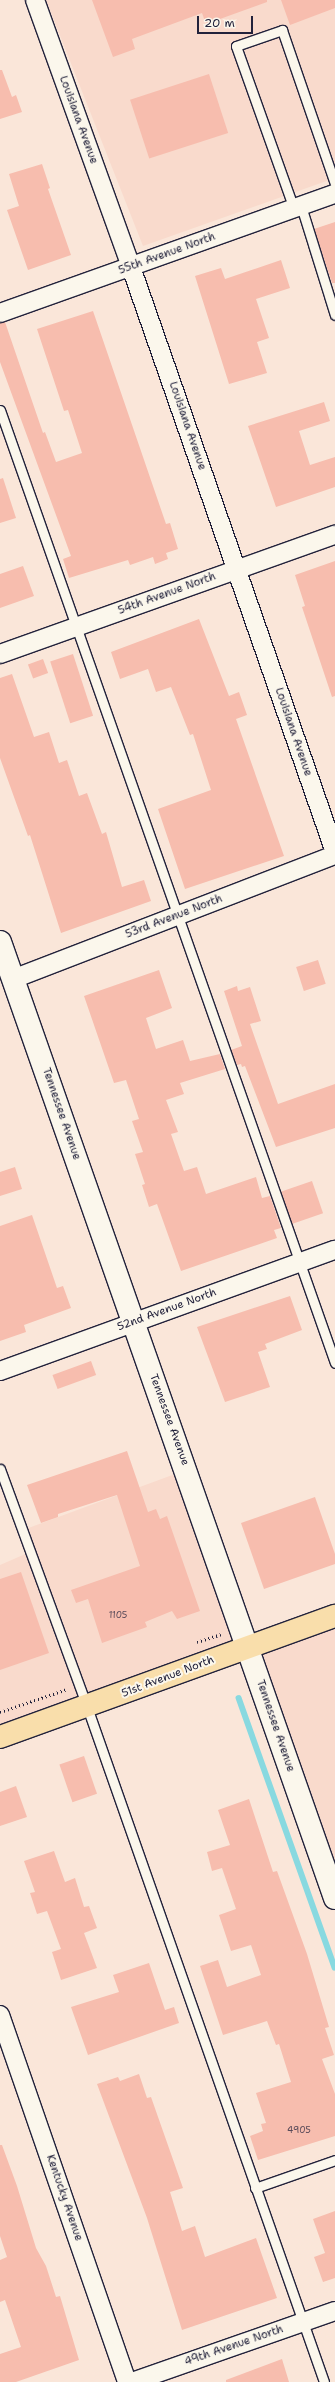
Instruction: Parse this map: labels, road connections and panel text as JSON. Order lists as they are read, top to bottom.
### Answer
{
  "streets": {
    "main road": ["51st Avenue North"],
    "street": [
      "Louisiana Avenue",
      "55th Avenue North",
      "54th Avenue North",
      "53rd Avenue North",
      "Tennessee Avenue",
      "52nd Avenue North",
      "Kentucky Avenue",
      "49th Avenue North"
    ]
  },
  "crossings": [
    ["Louisiana Avenue", "55th Avenue North"],
    ["Louisiana Avenue", "54th Avenue North"],
    ["Louisiana Avenue", "53rd Avenue North"],
    ["53rd Avenue North", "Tennessee Avenue"],
    ["Tennessee Avenue", "52nd Avenue North"],
    ["Tennessee Avenue", "51st Avenue North"]
  ],
  "house_numbers": ["1105", "4905"],
  "scale_bar": "20 m"
}
